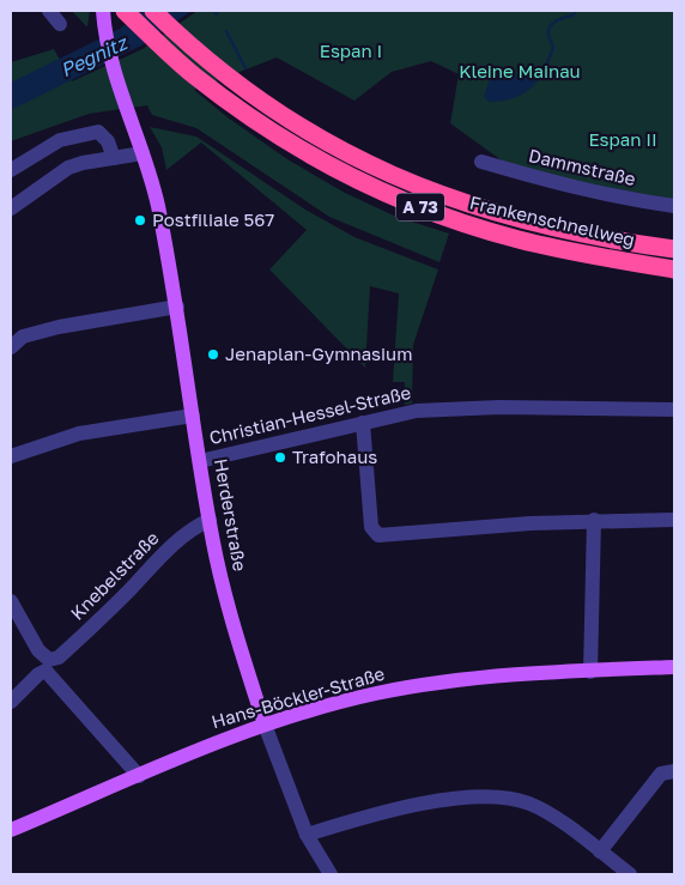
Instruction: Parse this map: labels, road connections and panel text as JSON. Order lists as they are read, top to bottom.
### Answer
{
  "streets": {
    "highway": ["A 73", "Frankenschnellweg"],
    "main road": ["Herderstraße", "Hans-Böckler-Straße"],
    "street": ["Dammstraße", "Christian-Hessel-Straße", "Knebelstraße"]
  },
  "crossings": [
    ["Christian-Hessel-Straße", "Herderstraße"],
    ["Herderstraße", "Knebelstraße"],
    ["Herderstraße", "Hans-Böckler-Straße"]
  ],
  "water": ["Pegnitz"],
  "parks": ["Espan I", "Kleine Mainau", "Espan II"],
  "places": ["Postfiliale 567", "Jenaplan-Gymnasium", "Trafohaus"]
}
